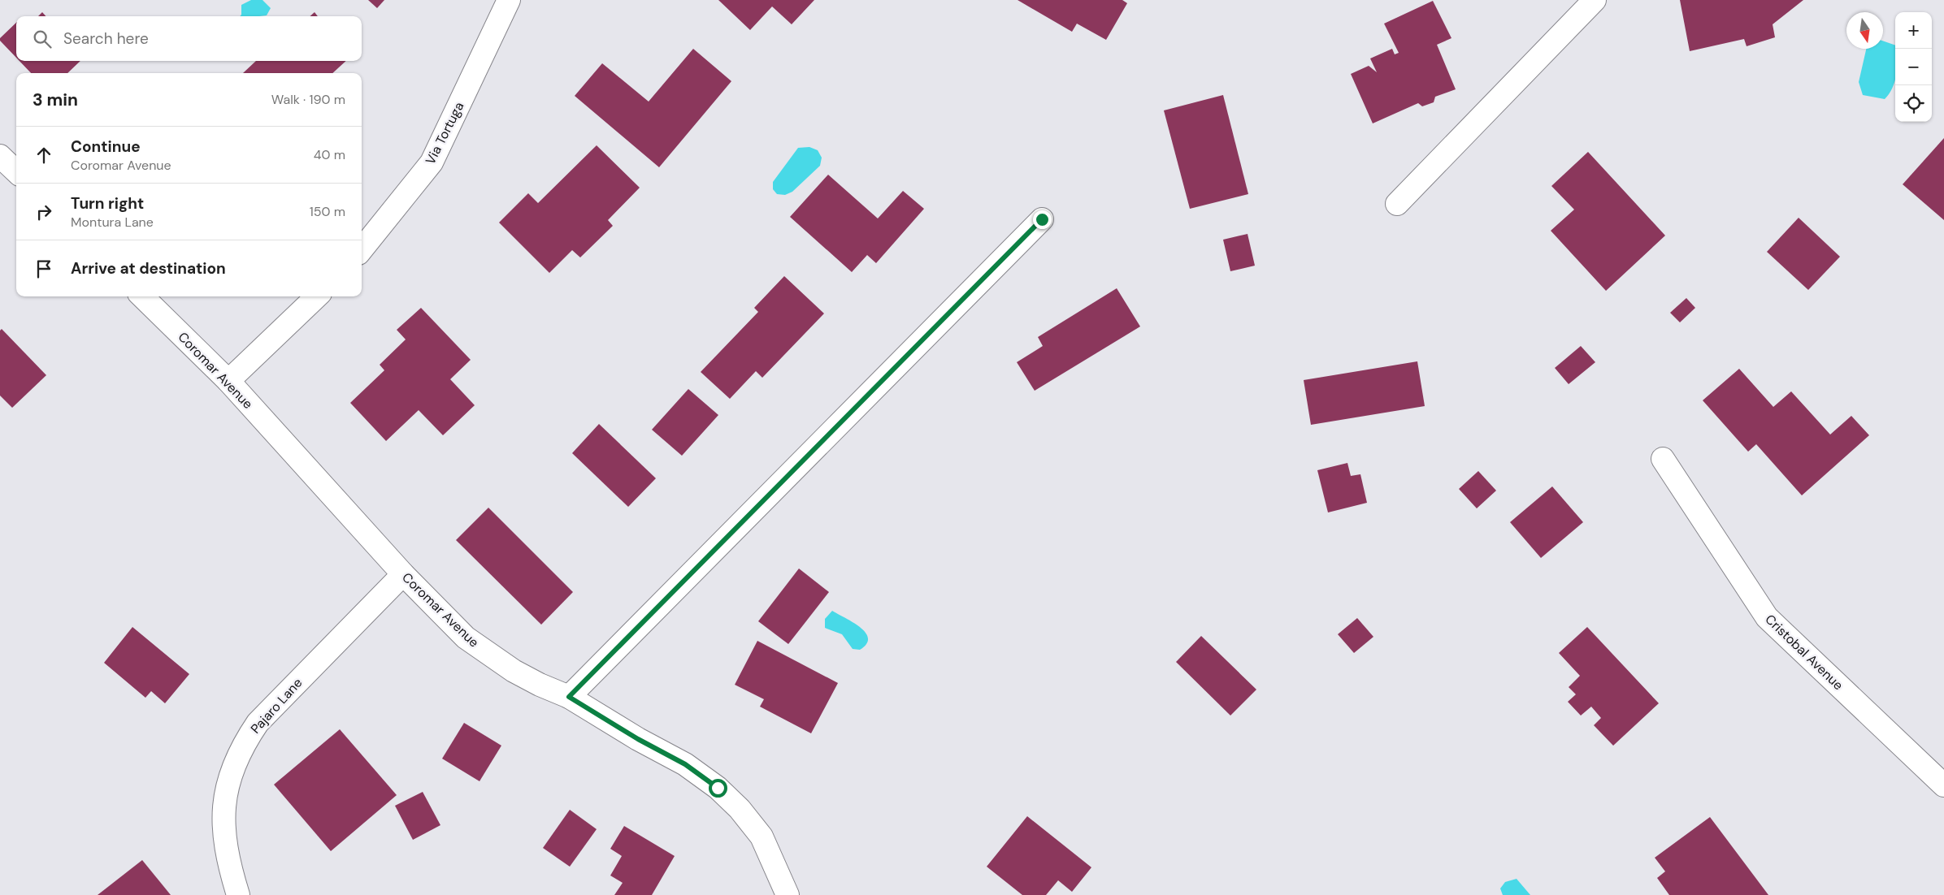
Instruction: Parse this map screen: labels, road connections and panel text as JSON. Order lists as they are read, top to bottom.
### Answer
{
  "streets": {
    "street": [
      "Via Tortuga",
      "Coromar Avenue",
      "Cristobal Avenue",
      "Pajaro Lane"
    ]
  },
  "crossings": [
    ["Coromar Avenue", "Pajaro Lane"]
  ],
  "north": "bottom",
  "page": {
    "map_buttons": ["+", "−"],
    "search": "Search here",
    "heading": ["3 min", "Walk · 190 m"],
    "list": [
      ["Continue", "Coromar Avenue", "40 m"],
      ["Turn right", "Montura Lane", "150 m"],
      "Arrive at destination"
    ]
  }
}
